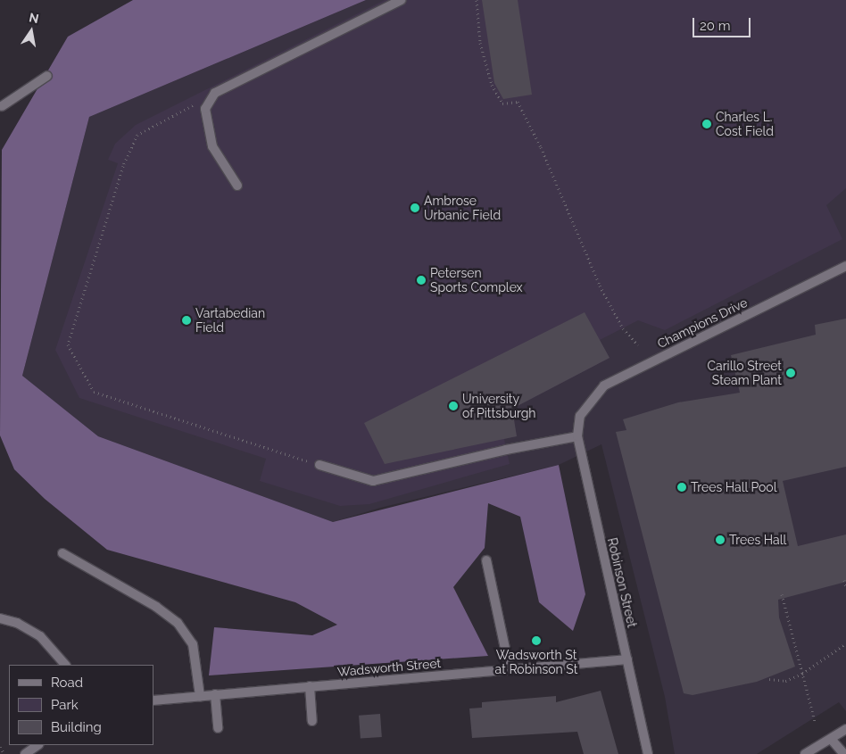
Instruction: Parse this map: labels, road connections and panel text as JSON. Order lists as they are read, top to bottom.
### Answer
{
  "streets": {
    "street": ["Champions Drive", "Robinson Street", "Wadsworth Street"]
  },
  "crossings": [
    ["Champions Drive", "Robinson Street"],
    ["Robinson Street", "Wadsworth Street"]
  ],
  "places": [
    "Charles L. Cost Field",
    "Ambrose Urbanic Field",
    "Petersen Sports Complex",
    "Vartabedian Field",
    "Carillo Street Steam Plant",
    "University of Pittsburgh",
    "Trees Hall Pool",
    "Trees Hall",
    "Wadsworth St at Robinson St"
  ],
  "legend": ["Road", "Park", "Building"],
  "scale_bar": "20 m",
  "north": "top"
}
